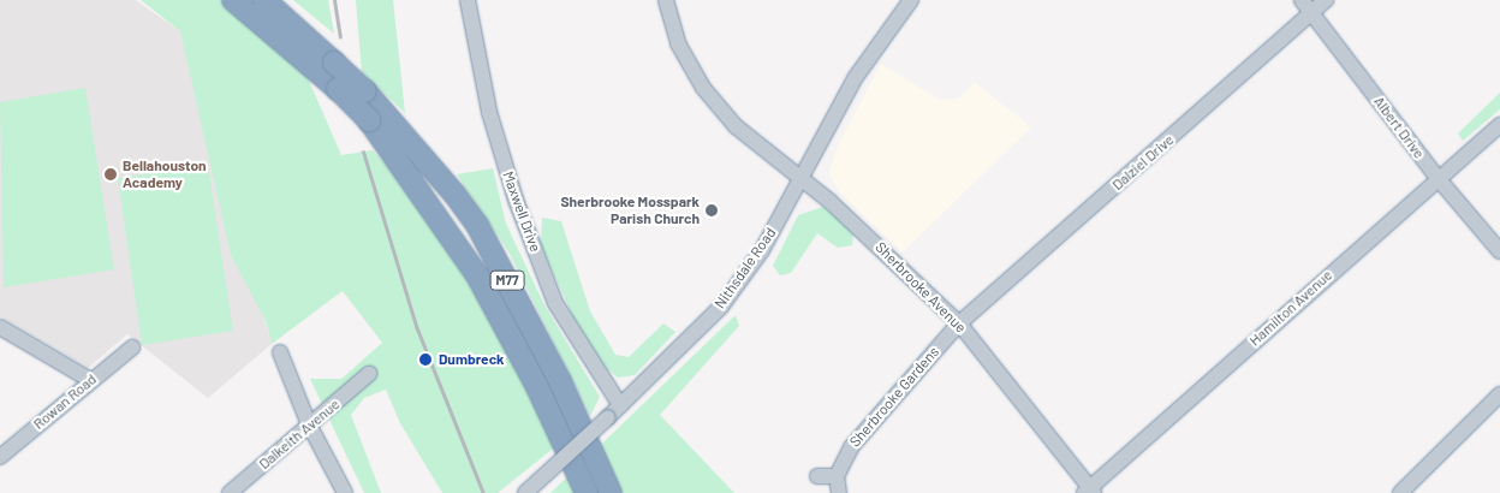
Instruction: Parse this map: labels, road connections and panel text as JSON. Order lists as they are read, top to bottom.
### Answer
{
  "streets": {
    "highway": ["M77"],
    "street": [
      "Albert Drive",
      "Dalziel Drive",
      "Maxwell Drive",
      "Nithsdale Road",
      "Sherbrooke Avenue",
      "Hamilton Avenue",
      "Sherbrooke Gardens",
      "Rowan Road",
      "Dalkeith Avenue"
    ]
  },
  "crossings": [
    ["Albert Drive", "Dalziel Drive"],
    ["Albert Drive", "Hamilton Avenue"],
    ["Dalziel Drive", "Sherbrooke Avenue"],
    ["Dalziel Drive", "Sherbrooke Gardens"],
    ["Maxwell Drive", "Nithsdale Road"],
    ["Nithsdale Road", "Sherbrooke Avenue"],
    ["Sherbrooke Avenue", "Hamilton Avenue"],
    ["Sherbrooke Avenue", "Sherbrooke Gardens"]
  ],
  "places": ["Bellahouston Academy", "Sherbrooke Mosspark Parish Church", "Dumbreck"]
}
